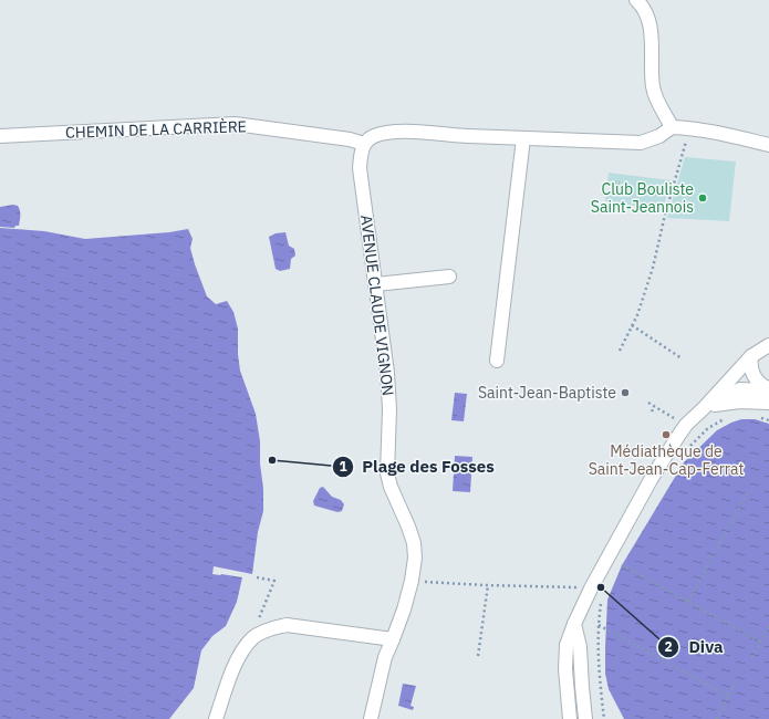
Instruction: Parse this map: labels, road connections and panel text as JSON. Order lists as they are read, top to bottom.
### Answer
{
  "streets": {
    "street": ["CHEMIN DE LA CARRIÈRE", "AVENUE CLAUDE VIGNON"]
  },
  "crossings": [
    ["CHEMIN DE LA CARRIÈRE", "AVENUE CLAUDE VIGNON"]
  ],
  "places": [
    "Club Bouliste Saint-Jeannois",
    "Saint-Jean-Baptiste",
    "Médiathèque de Saint-Jean-Cap-Ferrat",
    "Plage des Fosses",
    "Diva"
  ]
}
